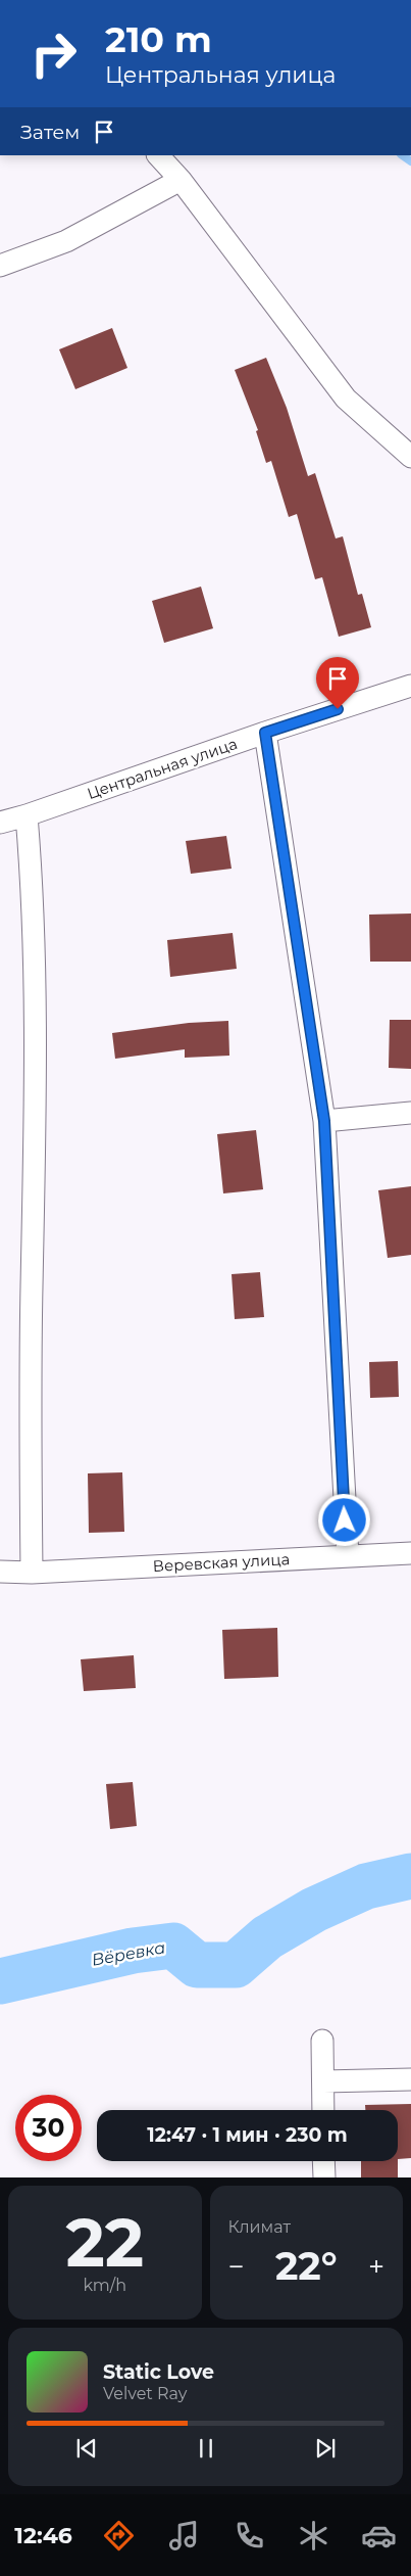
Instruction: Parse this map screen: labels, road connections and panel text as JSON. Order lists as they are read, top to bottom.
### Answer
{
  "streets": {
    "street": ["Центральная улица", "Веревская улица"]
  },
  "water": ["Вёревка"],
  "page": {
    "turn": ["210 m", "Центральная улица"],
    "then": "Затем",
    "limit": "30",
    "trip": "12:47 · 1 мин · 230 m",
    "tile": [
      ["22", "km/h"],
      "Климат"
    ],
    "heat": ["−", "22°", "+"],
    "song": ["Static Love", "Velvet Ray"],
    "tabs": "12:46"
  }
}
